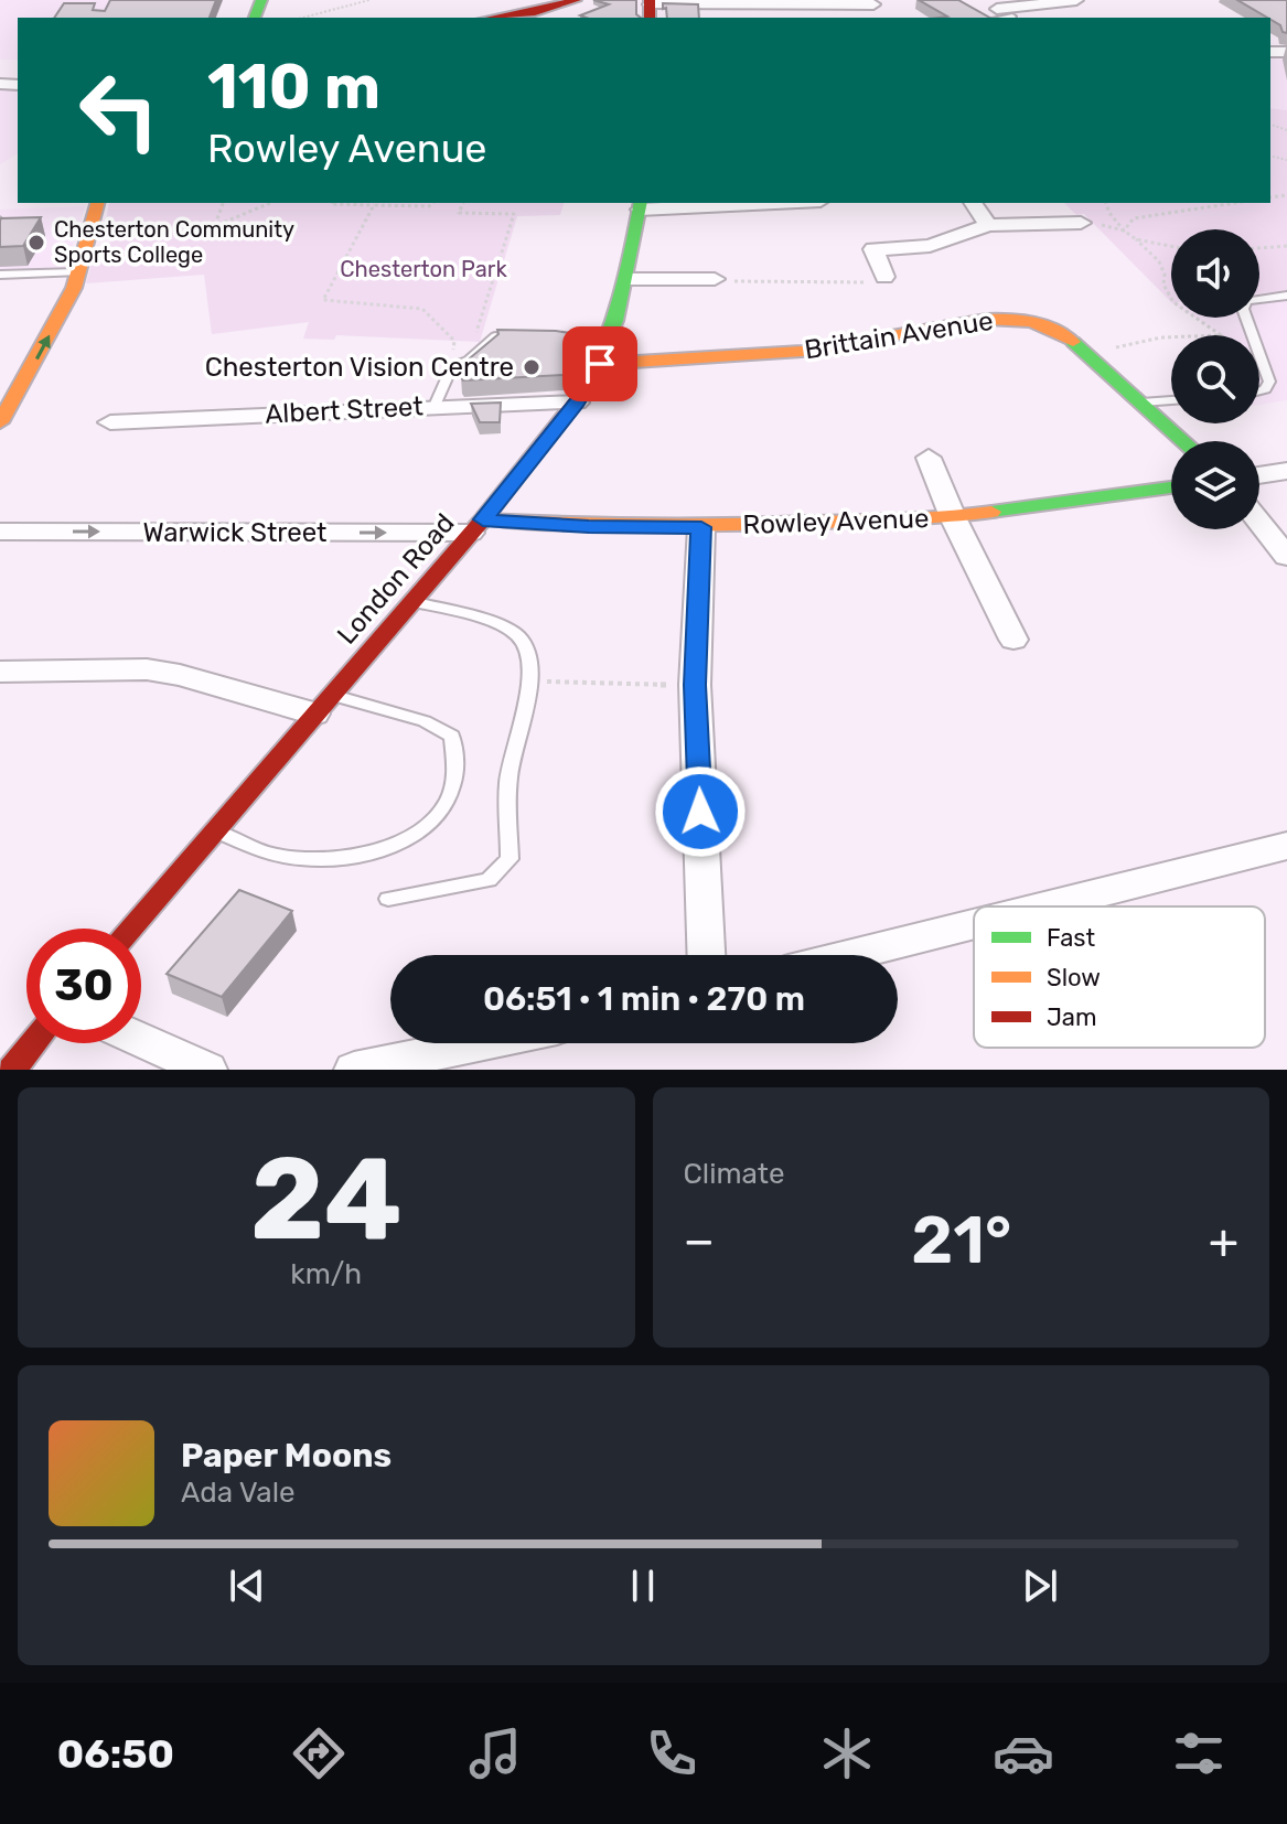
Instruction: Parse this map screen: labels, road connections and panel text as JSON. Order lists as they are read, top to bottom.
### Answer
{
  "streets": {
    "street": [
      "Brittain Avenue",
      "Albert Street",
      "Rowley Avenue",
      "Warwick Street",
      "London Road"
    ]
  },
  "crossings": [
    ["Brittain Avenue", "London Road"],
    ["Albert Street", "London Road"],
    ["Rowley Avenue", "Warwick Street"],
    ["Rowley Avenue", "London Road"],
    ["Warwick Street", "London Road"]
  ],
  "parks": ["Chesterton Park"],
  "places": ["Chesterton Community Sports College", "Chesterton Vision Centre"],
  "legend": ["Fast", "Slow", "Jam"],
  "page": {
    "turn": ["110 m", "Rowley Avenue"],
    "limit": "30",
    "trip": "06:51 · 1 min · 270 m",
    "tile": [
      ["24", "km/h"],
      "Climate"
    ],
    "heat": ["−", "21°", "+"],
    "song": ["Paper Moons", "Ada Vale"],
    "tabs": "06:50"
  }
}
